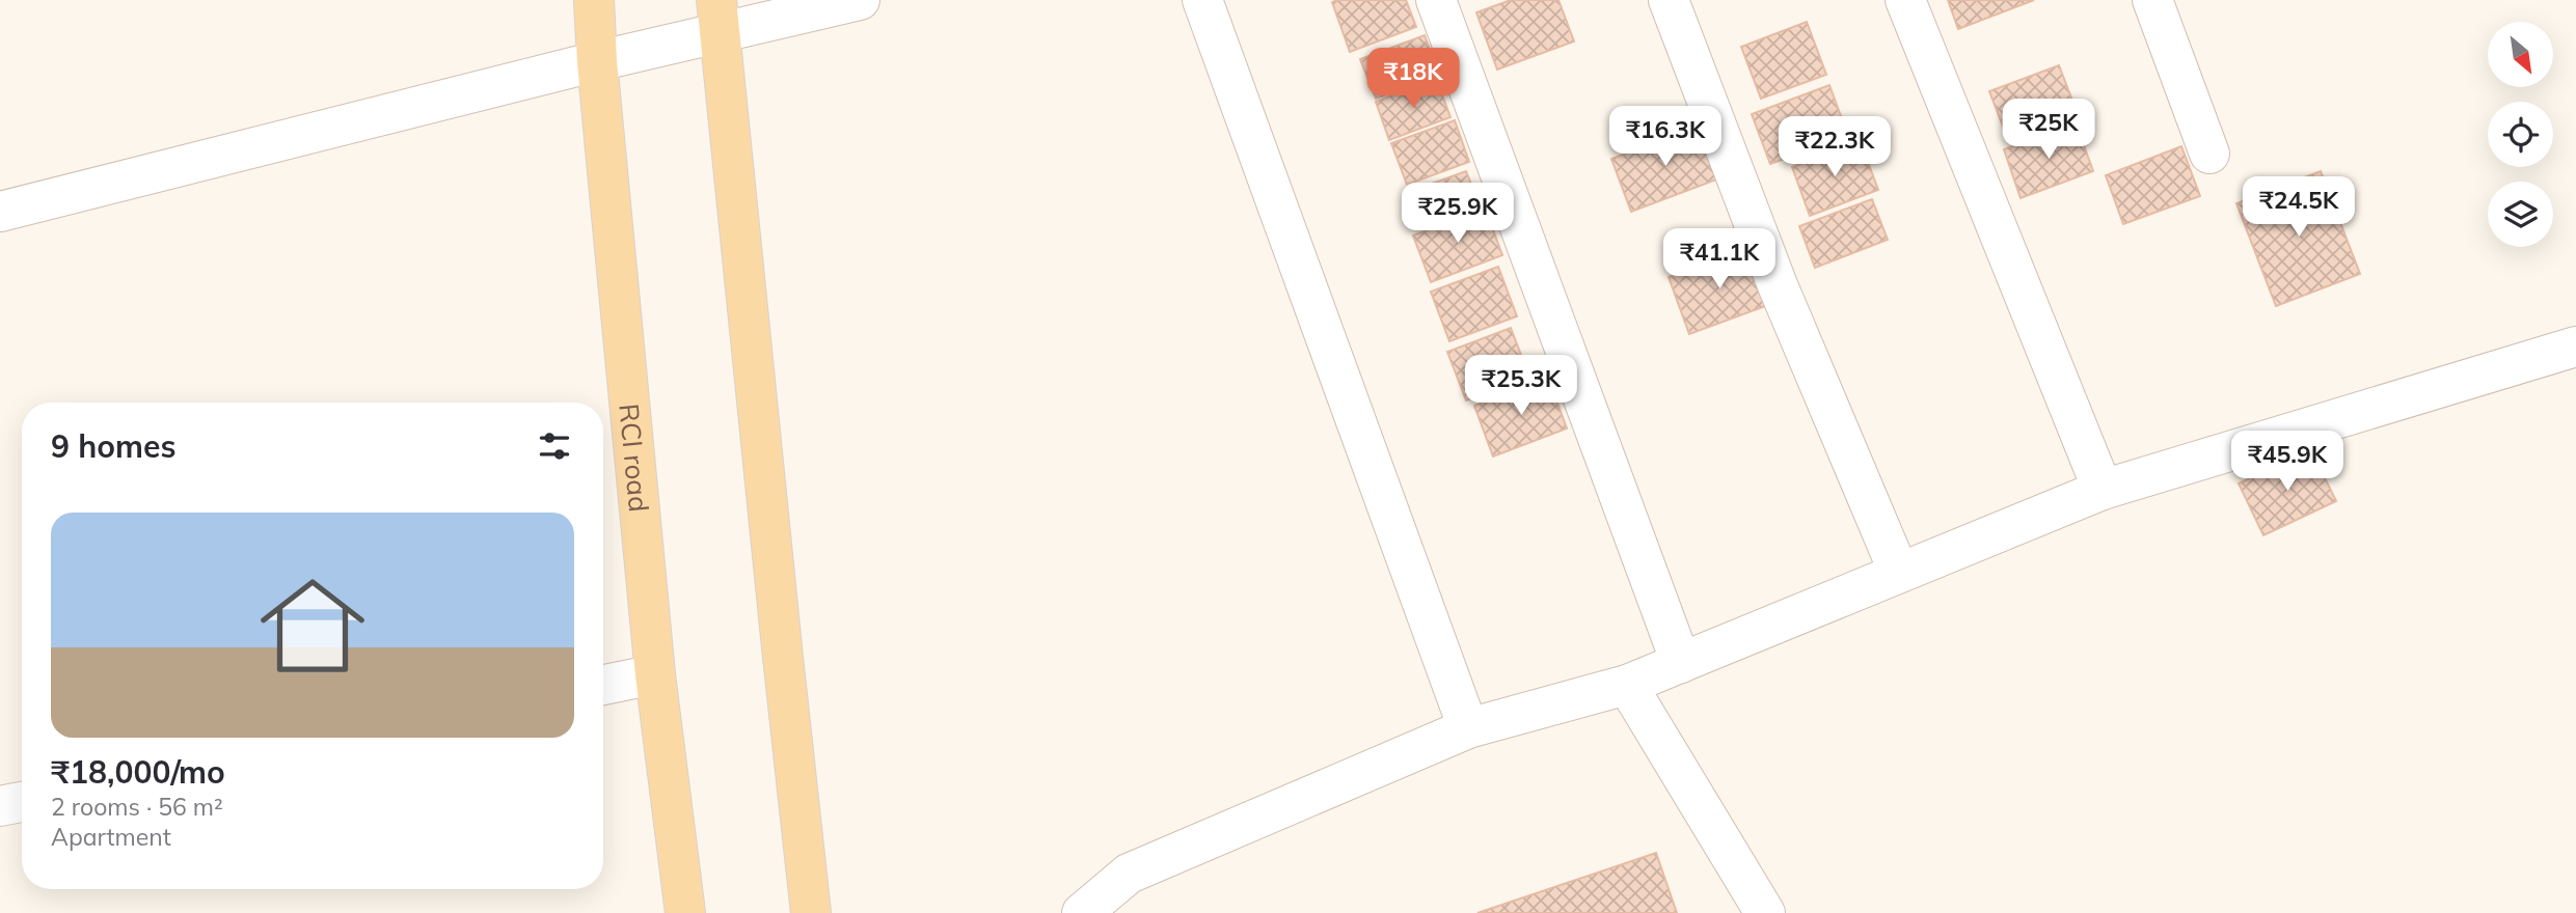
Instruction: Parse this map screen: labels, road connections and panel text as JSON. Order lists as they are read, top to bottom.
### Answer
{
  "streets": {
    "main road": ["RCI road"]
  },
  "north": "bottom right",
  "page": {
    "price": [
      "₹18K",
      "₹25K",
      "₹16.3K",
      "₹22.3K",
      "₹24.5K",
      "₹25.9K",
      "₹41.1K",
      "₹25.3K",
      "₹45.9K"
    ],
    "heading": "9 homes",
    "list": [
      {
        "name": "₹18,000/mo",
        "note": "2 rooms · 56 m² · Apartment"
      }
    ]
  }
}
